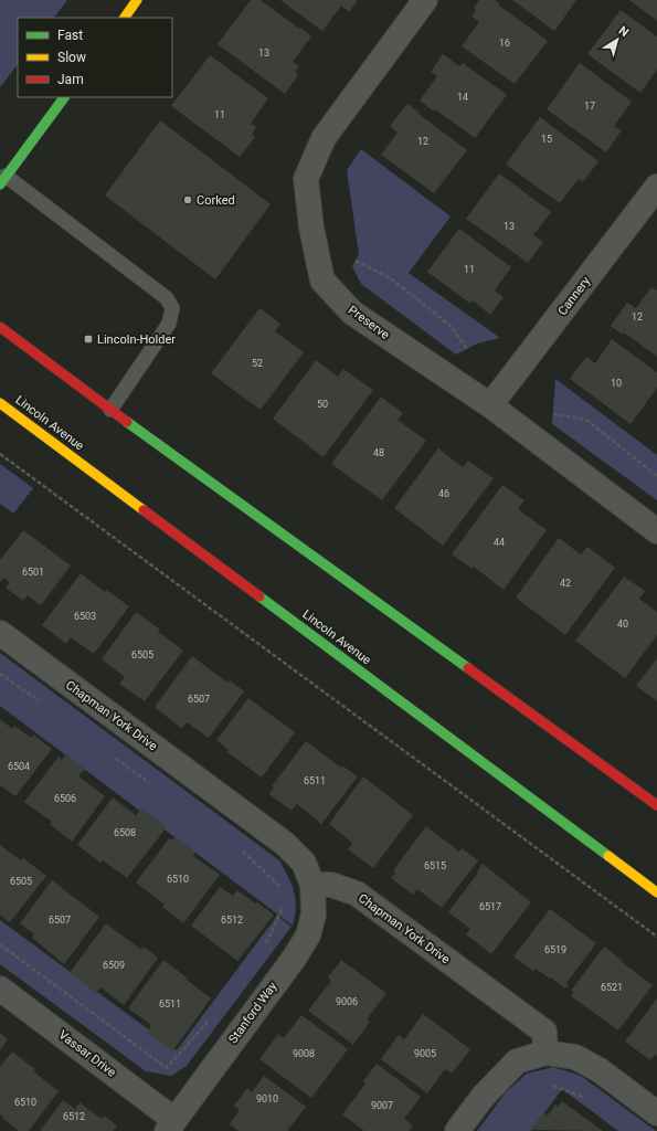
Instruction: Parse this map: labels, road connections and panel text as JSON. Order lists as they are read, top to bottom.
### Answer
{
  "streets": {
    "main road": ["Lincoln Avenue"],
    "street": [
      "Cannery",
      "Preserve",
      "Chapman York Drive",
      "Stanford Way",
      "Vassar Drive"
    ]
  },
  "crossings": [
    ["Cannery", "Preserve"],
    ["Chapman York Drive", "Stanford Way"],
    ["Stanford Way", "Vassar Drive"]
  ],
  "places": {
    "other": ["Corked"],
    "transit": ["Lincoln-Holder"]
  },
  "house_numbers": [
    "16",
    "13",
    "14",
    "17",
    "11",
    "15",
    "12",
    "13",
    "11",
    "12",
    "52",
    "10",
    "50",
    "48",
    "46",
    "44",
    "6501",
    "42",
    "6503",
    "40",
    "6505",
    "6507",
    "6504",
    "6511",
    "6506",
    "6508",
    "6515",
    "6510",
    "6505",
    "6517",
    "6507",
    "6512",
    "6519",
    "6509",
    "6521",
    "9006",
    "6511",
    "9008",
    "9005",
    "9010",
    "6510",
    "9007",
    "6512"
  ],
  "legend": ["Fast", "Slow", "Jam"],
  "north": "top right"
}
